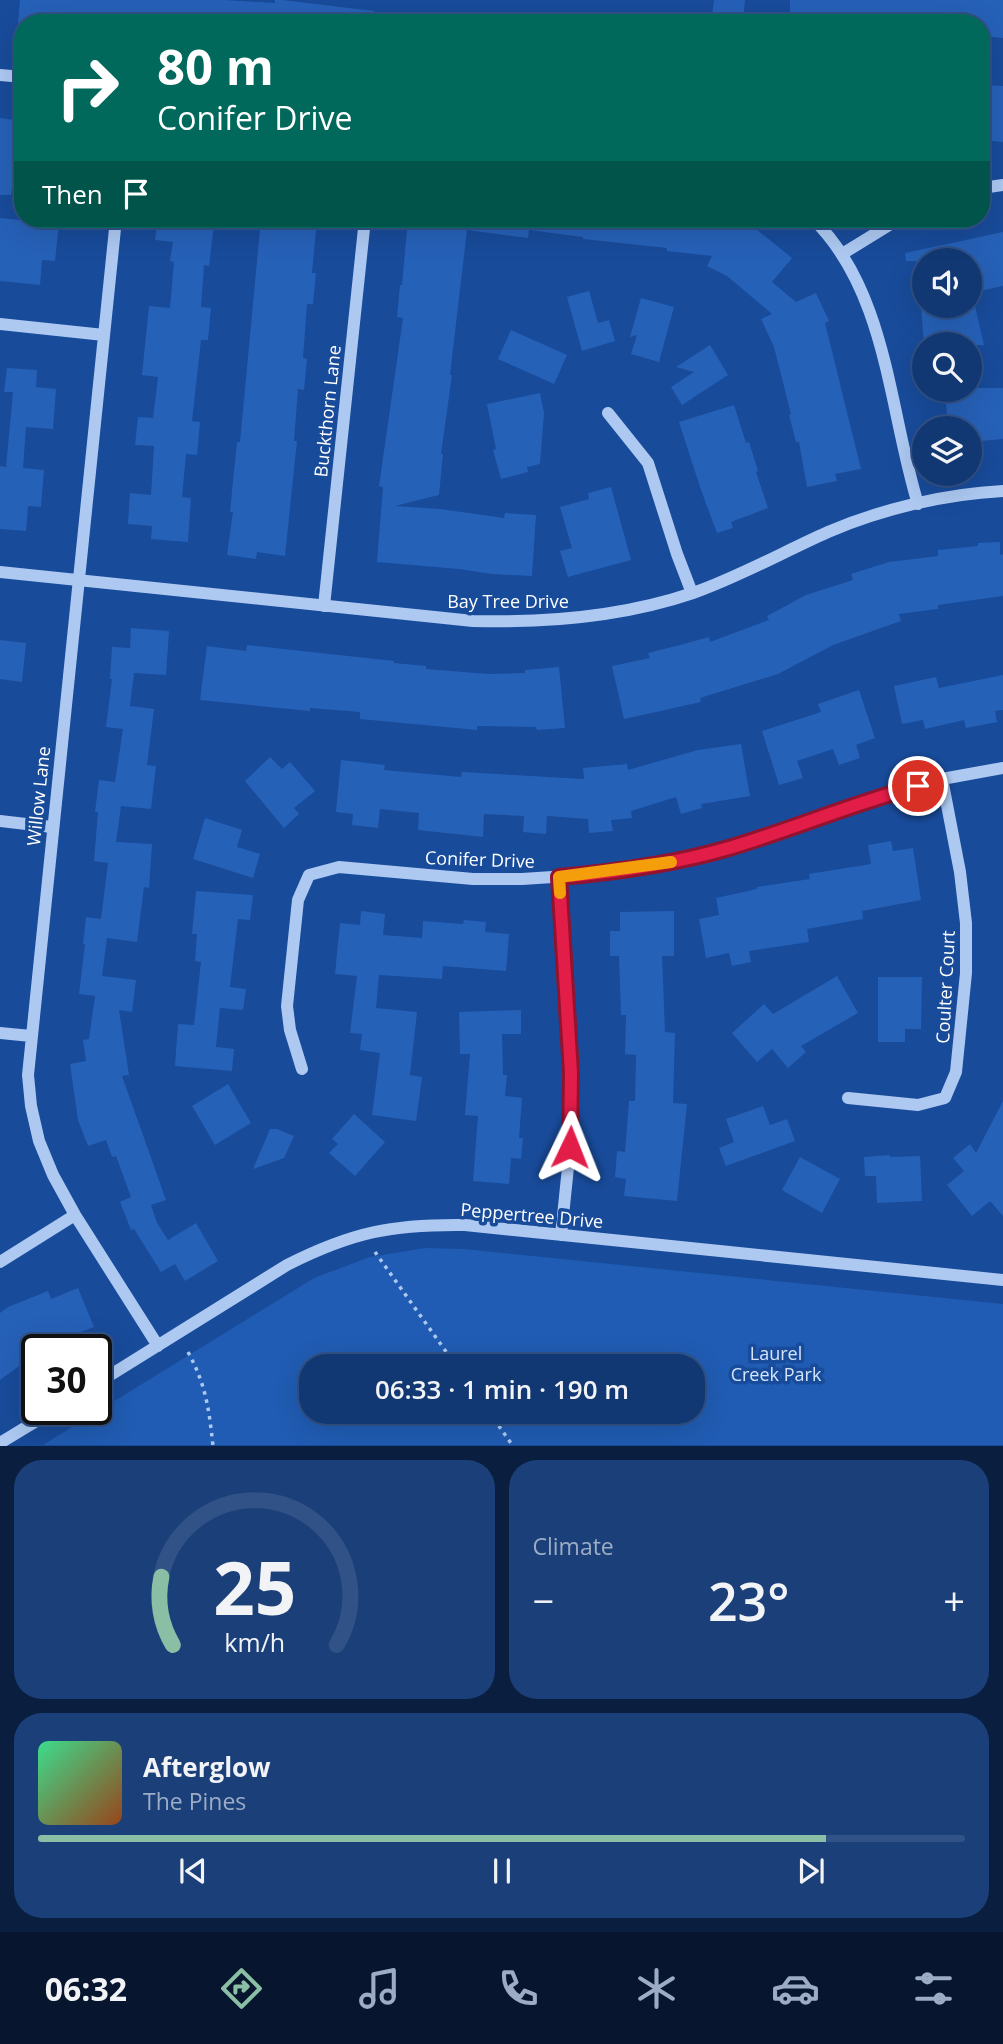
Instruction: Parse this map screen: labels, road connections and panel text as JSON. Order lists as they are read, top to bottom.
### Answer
{
  "streets": {
    "street": [
      "Buckthorn Lane",
      "Bay Tree Drive",
      "Willow Lane",
      "Conifer Drive",
      "Coulter Court",
      "Peppertree Drive"
    ]
  },
  "crossings": [
    ["Buckthorn Lane", "Bay Tree Drive"],
    ["Bay Tree Drive", "Willow Lane"],
    ["Willow Lane", "Peppertree Drive"],
    ["Conifer Drive", "Coulter Court"]
  ],
  "parks": ["Laurel Creek Park"],
  "page": {
    "turn": ["80 m", "Conifer Drive"],
    "then": "Then",
    "limit": "30",
    "trip": "06:33 · 1 min · 190 m",
    "tile": "Climate",
    "heat": ["−", "23°", "+"],
    "song": ["Afterglow", "The Pines"],
    "tabs": "06:32",
    "gauge": ["25", "km/h"]
  }
}
